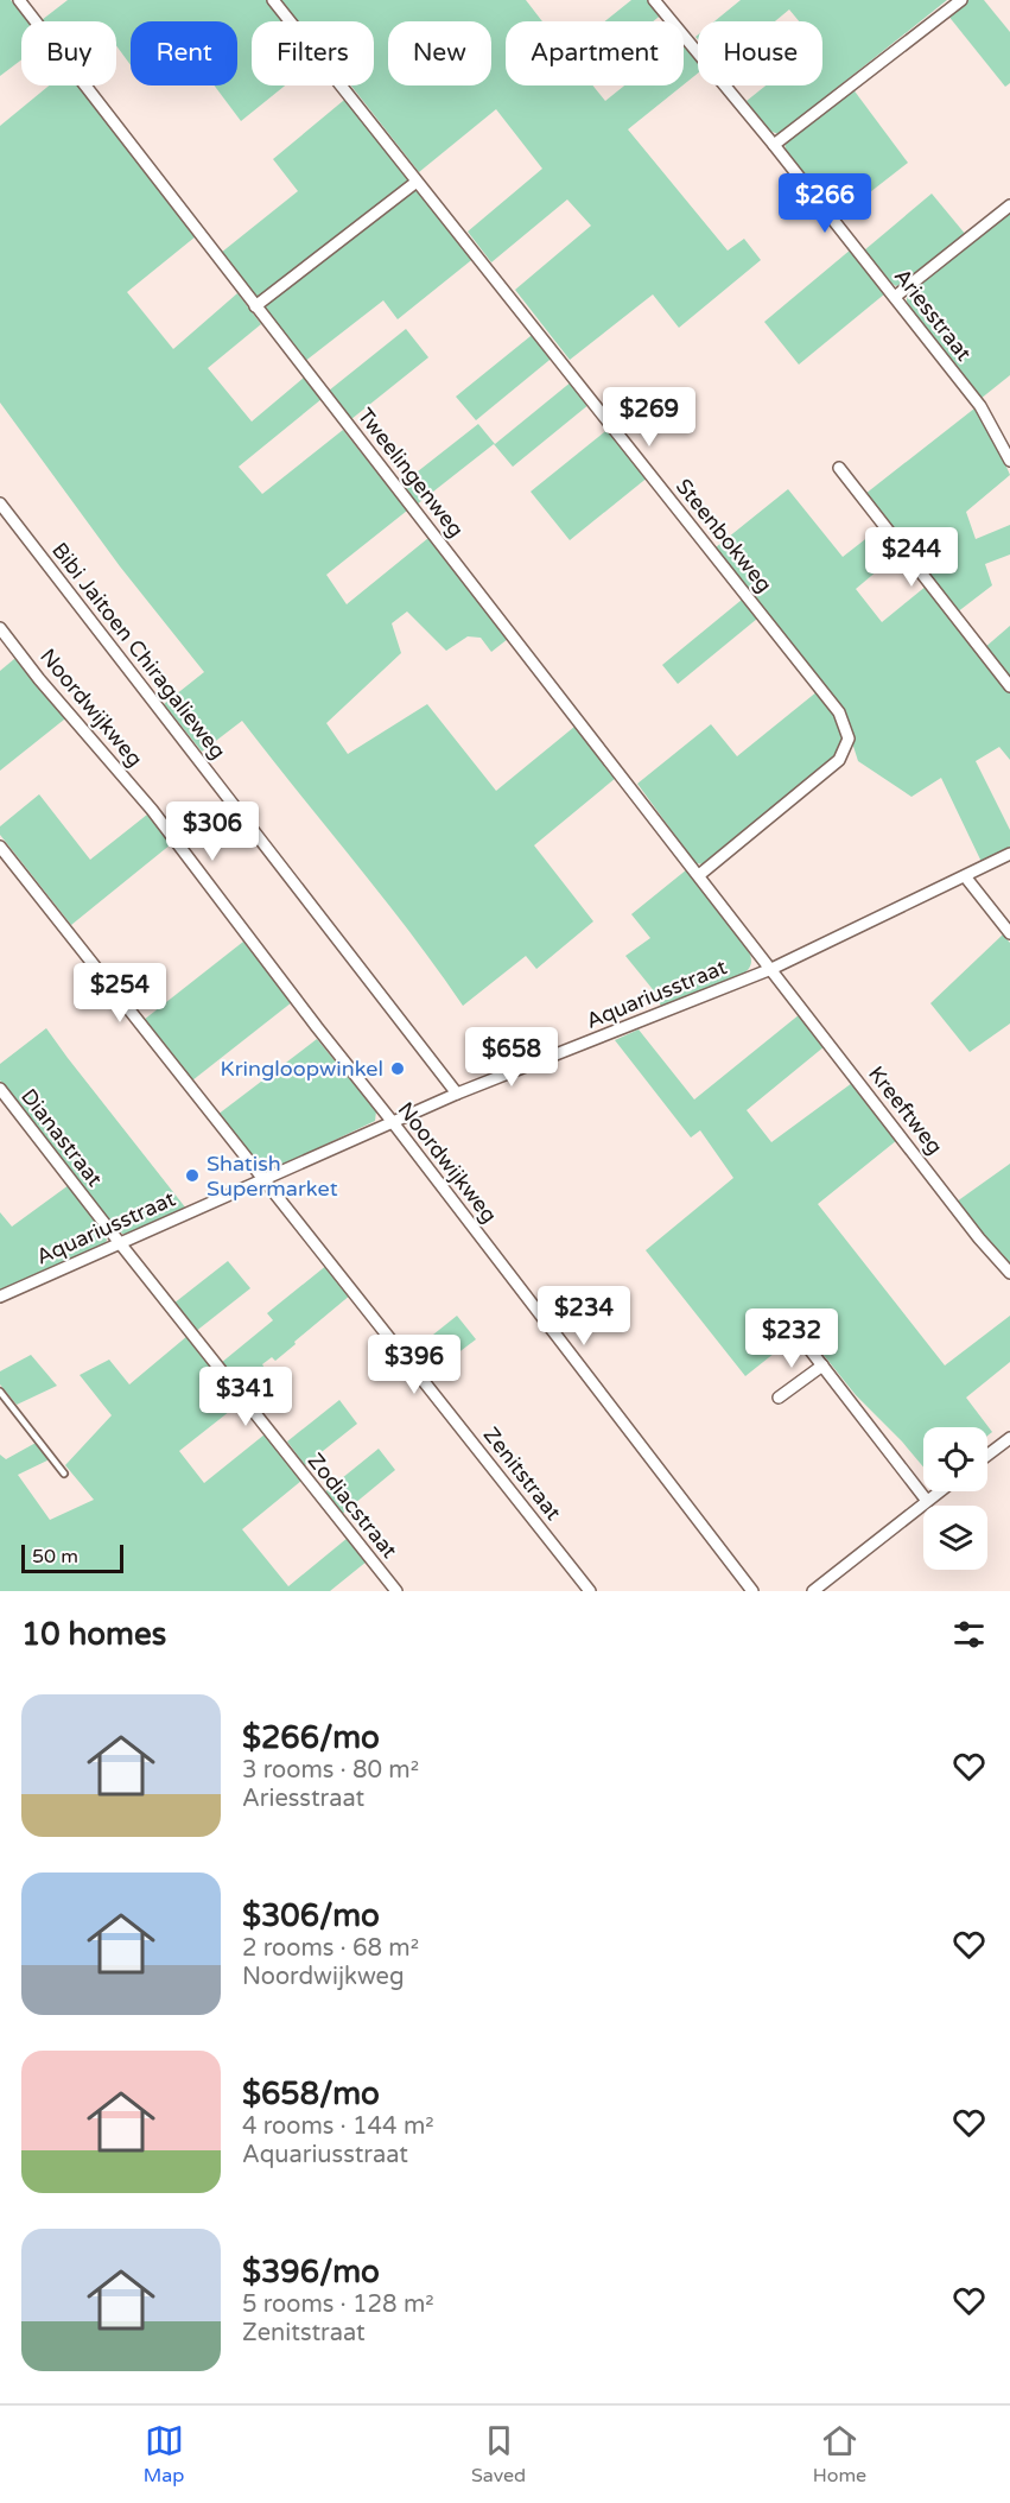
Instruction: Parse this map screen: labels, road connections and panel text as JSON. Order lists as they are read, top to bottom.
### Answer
{
  "streets": {
    "street": [
      "Ariesstraat",
      "Tweelingenweg",
      "Steenbokweg",
      "Bibi Jaitoen Chiragalieweg",
      "Noordwijkweg",
      "Aquariusstraat",
      "Kreeftweg",
      "Dianastraat",
      "Zenitstraat",
      "Zodiacstraat"
    ]
  },
  "crossings": [
    ["Tweelingenweg", "Steenbokweg"],
    ["Tweelingenweg", "Aquariusstraat"],
    ["Tweelingenweg", "Kreeftweg"],
    ["Bibi Jaitoen Chiragalieweg", "Aquariusstraat"],
    ["Noordwijkweg", "Aquariusstraat"],
    ["Aquariusstraat", "Kreeftweg"],
    ["Aquariusstraat", "Dianastraat"],
    ["Aquariusstraat", "Zenitstraat"],
    ["Aquariusstraat", "Zodiacstraat"],
    ["Dianastraat", "Zodiacstraat"]
  ],
  "places": ["Kringloopwinkel", "Shatish Supermarket"],
  "scale_bar": "50 m",
  "page": {
    "chip": [
      "Buy",
      "Rent",
      "Filters",
      "New",
      "Apartment",
      "House"
    ],
    "price": [
      "$266",
      "$269",
      "$244",
      "$306",
      "$254",
      "$658",
      "$234",
      "$232",
      "$396",
      "$341"
    ],
    "scale": "50 m",
    "heading": "10 homes",
    "list": [
      {
        "name": "$266/mo",
        "note": "3 rooms · 80 m² · Ariesstraat"
      },
      {
        "name": "$306/mo",
        "note": "2 rooms · 68 m² · Noordwijkweg"
      },
      {
        "name": "$658/mo",
        "note": "4 rooms · 144 m² · Aquariusstraat"
      },
      {
        "name": "$396/mo",
        "note": "5 rooms · 128 m² · Zenitstraat"
      }
    ],
    "tabs": ["Map", "Saved", "Home"]
  }
}
